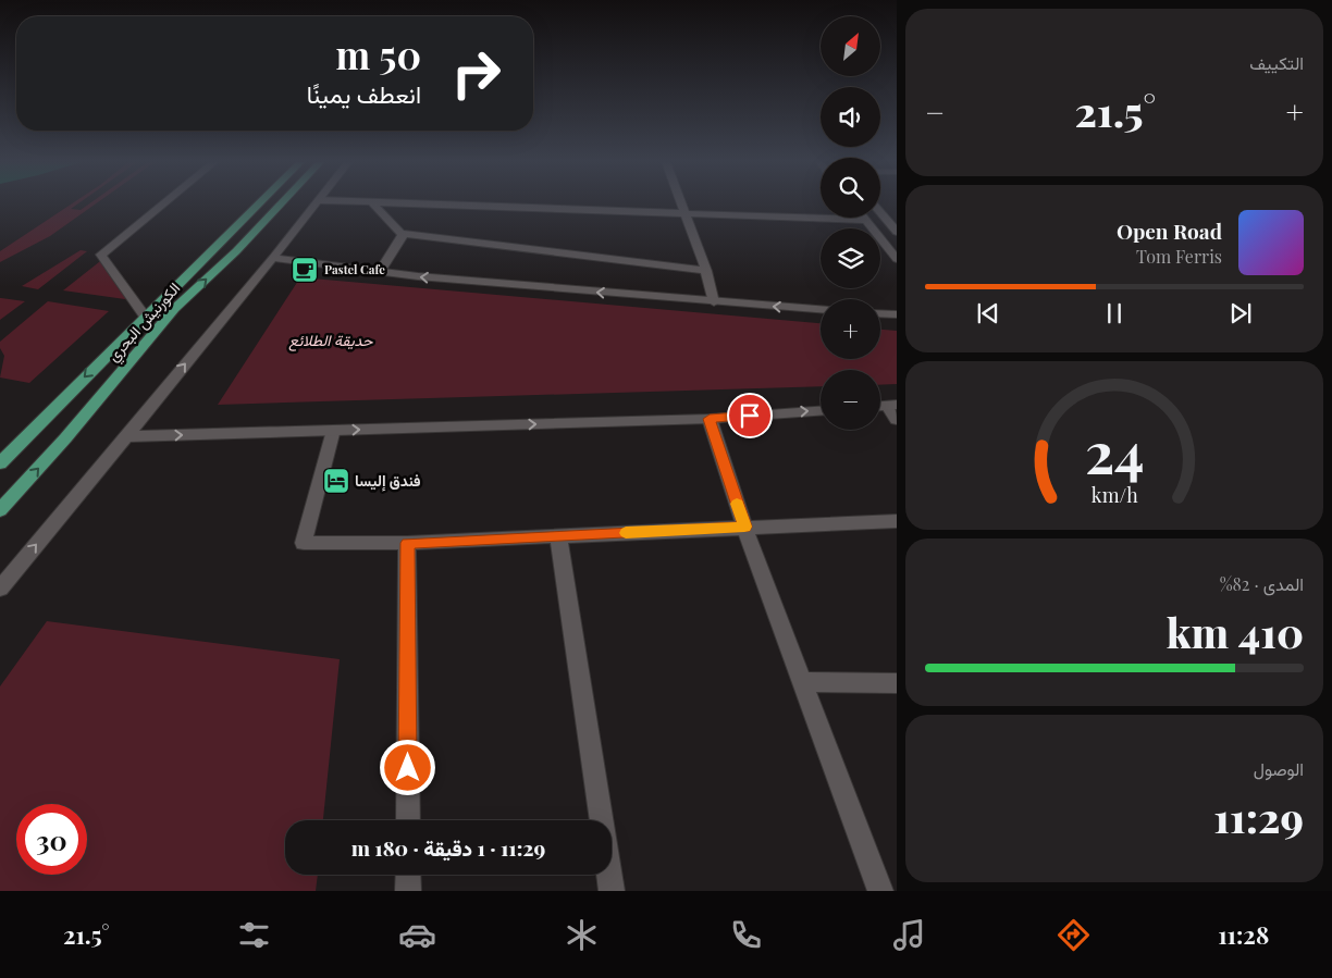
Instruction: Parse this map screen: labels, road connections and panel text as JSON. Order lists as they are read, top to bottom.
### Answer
{
  "streets": {
    "main road": ["الكورنيش البحري"]
  },
  "parks": ["حديقة الطلائع"],
  "places": {
    "cafe": ["Pastel Cafe"],
    "hotel": ["فندق إليسا"]
  },
  "north": "top right",
  "page": {
    "tile": [
      "التكييف",
      ["المدى · 82%", "410 km"],
      ["الوصول", "11:29"]
    ],
    "map_buttons": ["+", "−"],
    "turn": ["50 m", "انعطف يمينًا"],
    "heat": ["−", "21.5°", "+"],
    "song": ["Open Road", "Tom Ferris"],
    "limit": "30",
    "trip": "11:29 · 1 دقيقة · 180 m",
    "tabs": ["11:28", "21.5°"],
    "gauge": ["24", "km/h"]
  }
}
